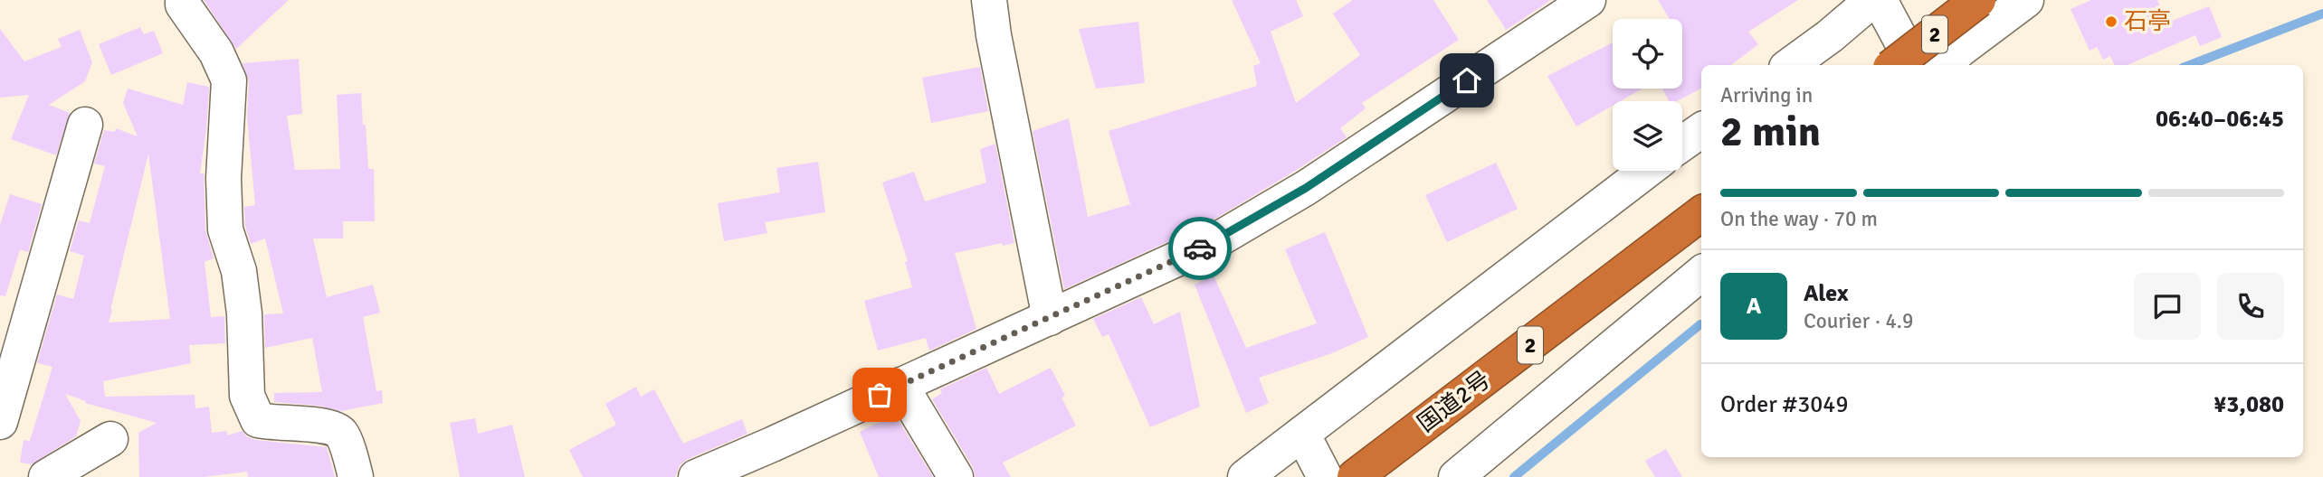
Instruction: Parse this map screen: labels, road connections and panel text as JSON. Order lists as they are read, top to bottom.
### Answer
{
  "streets": {
    "highway": ["2", "国道2号"]
  },
  "places": ["石亭"],
  "page": {
    "heading": ["2 min", "Arriving in", "06:40–06:45"],
    "panel": [
      "Alex",
      "Courier · 4.9",
      "Order #3049",
      "¥3,080"
    ],
    "bar": "On the way · 70 m",
    "round": "A"
  }
}
